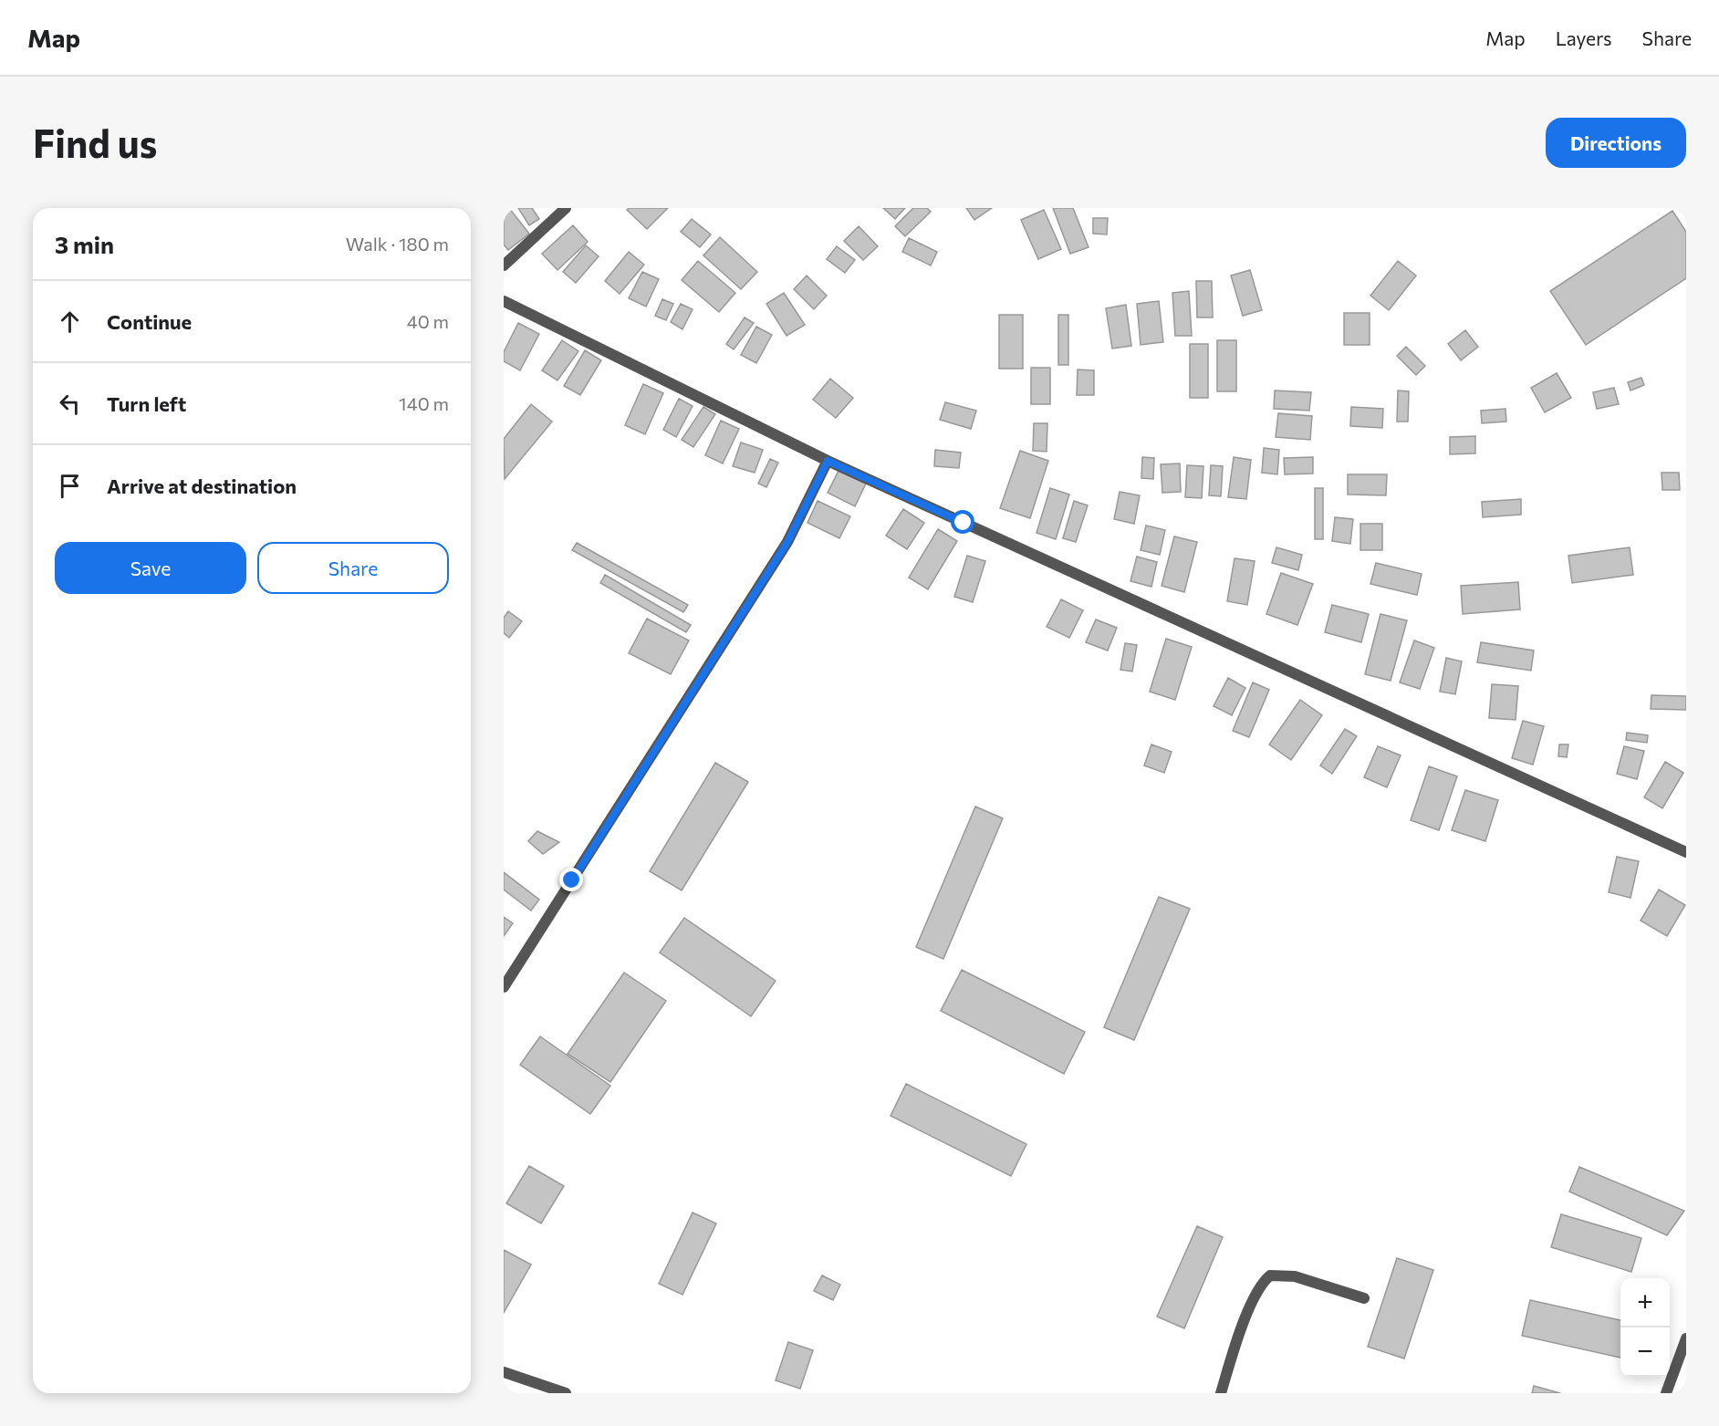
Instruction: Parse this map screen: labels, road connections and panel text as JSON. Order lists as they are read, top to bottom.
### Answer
{
  "page": {
    "header": "Map",
    "nav": ["Map", "Layers", "Share"],
    "buttons": [
      "Directions",
      ["Save", "Share"]
    ],
    "title": "Find us",
    "heading": ["3 min", "Walk · 180 m"],
    "list": [
      ["Continue", "40 m"],
      ["Turn left", "140 m"],
      "Arrive at destination"
    ],
    "map_buttons": ["+", "−"]
  }
}
